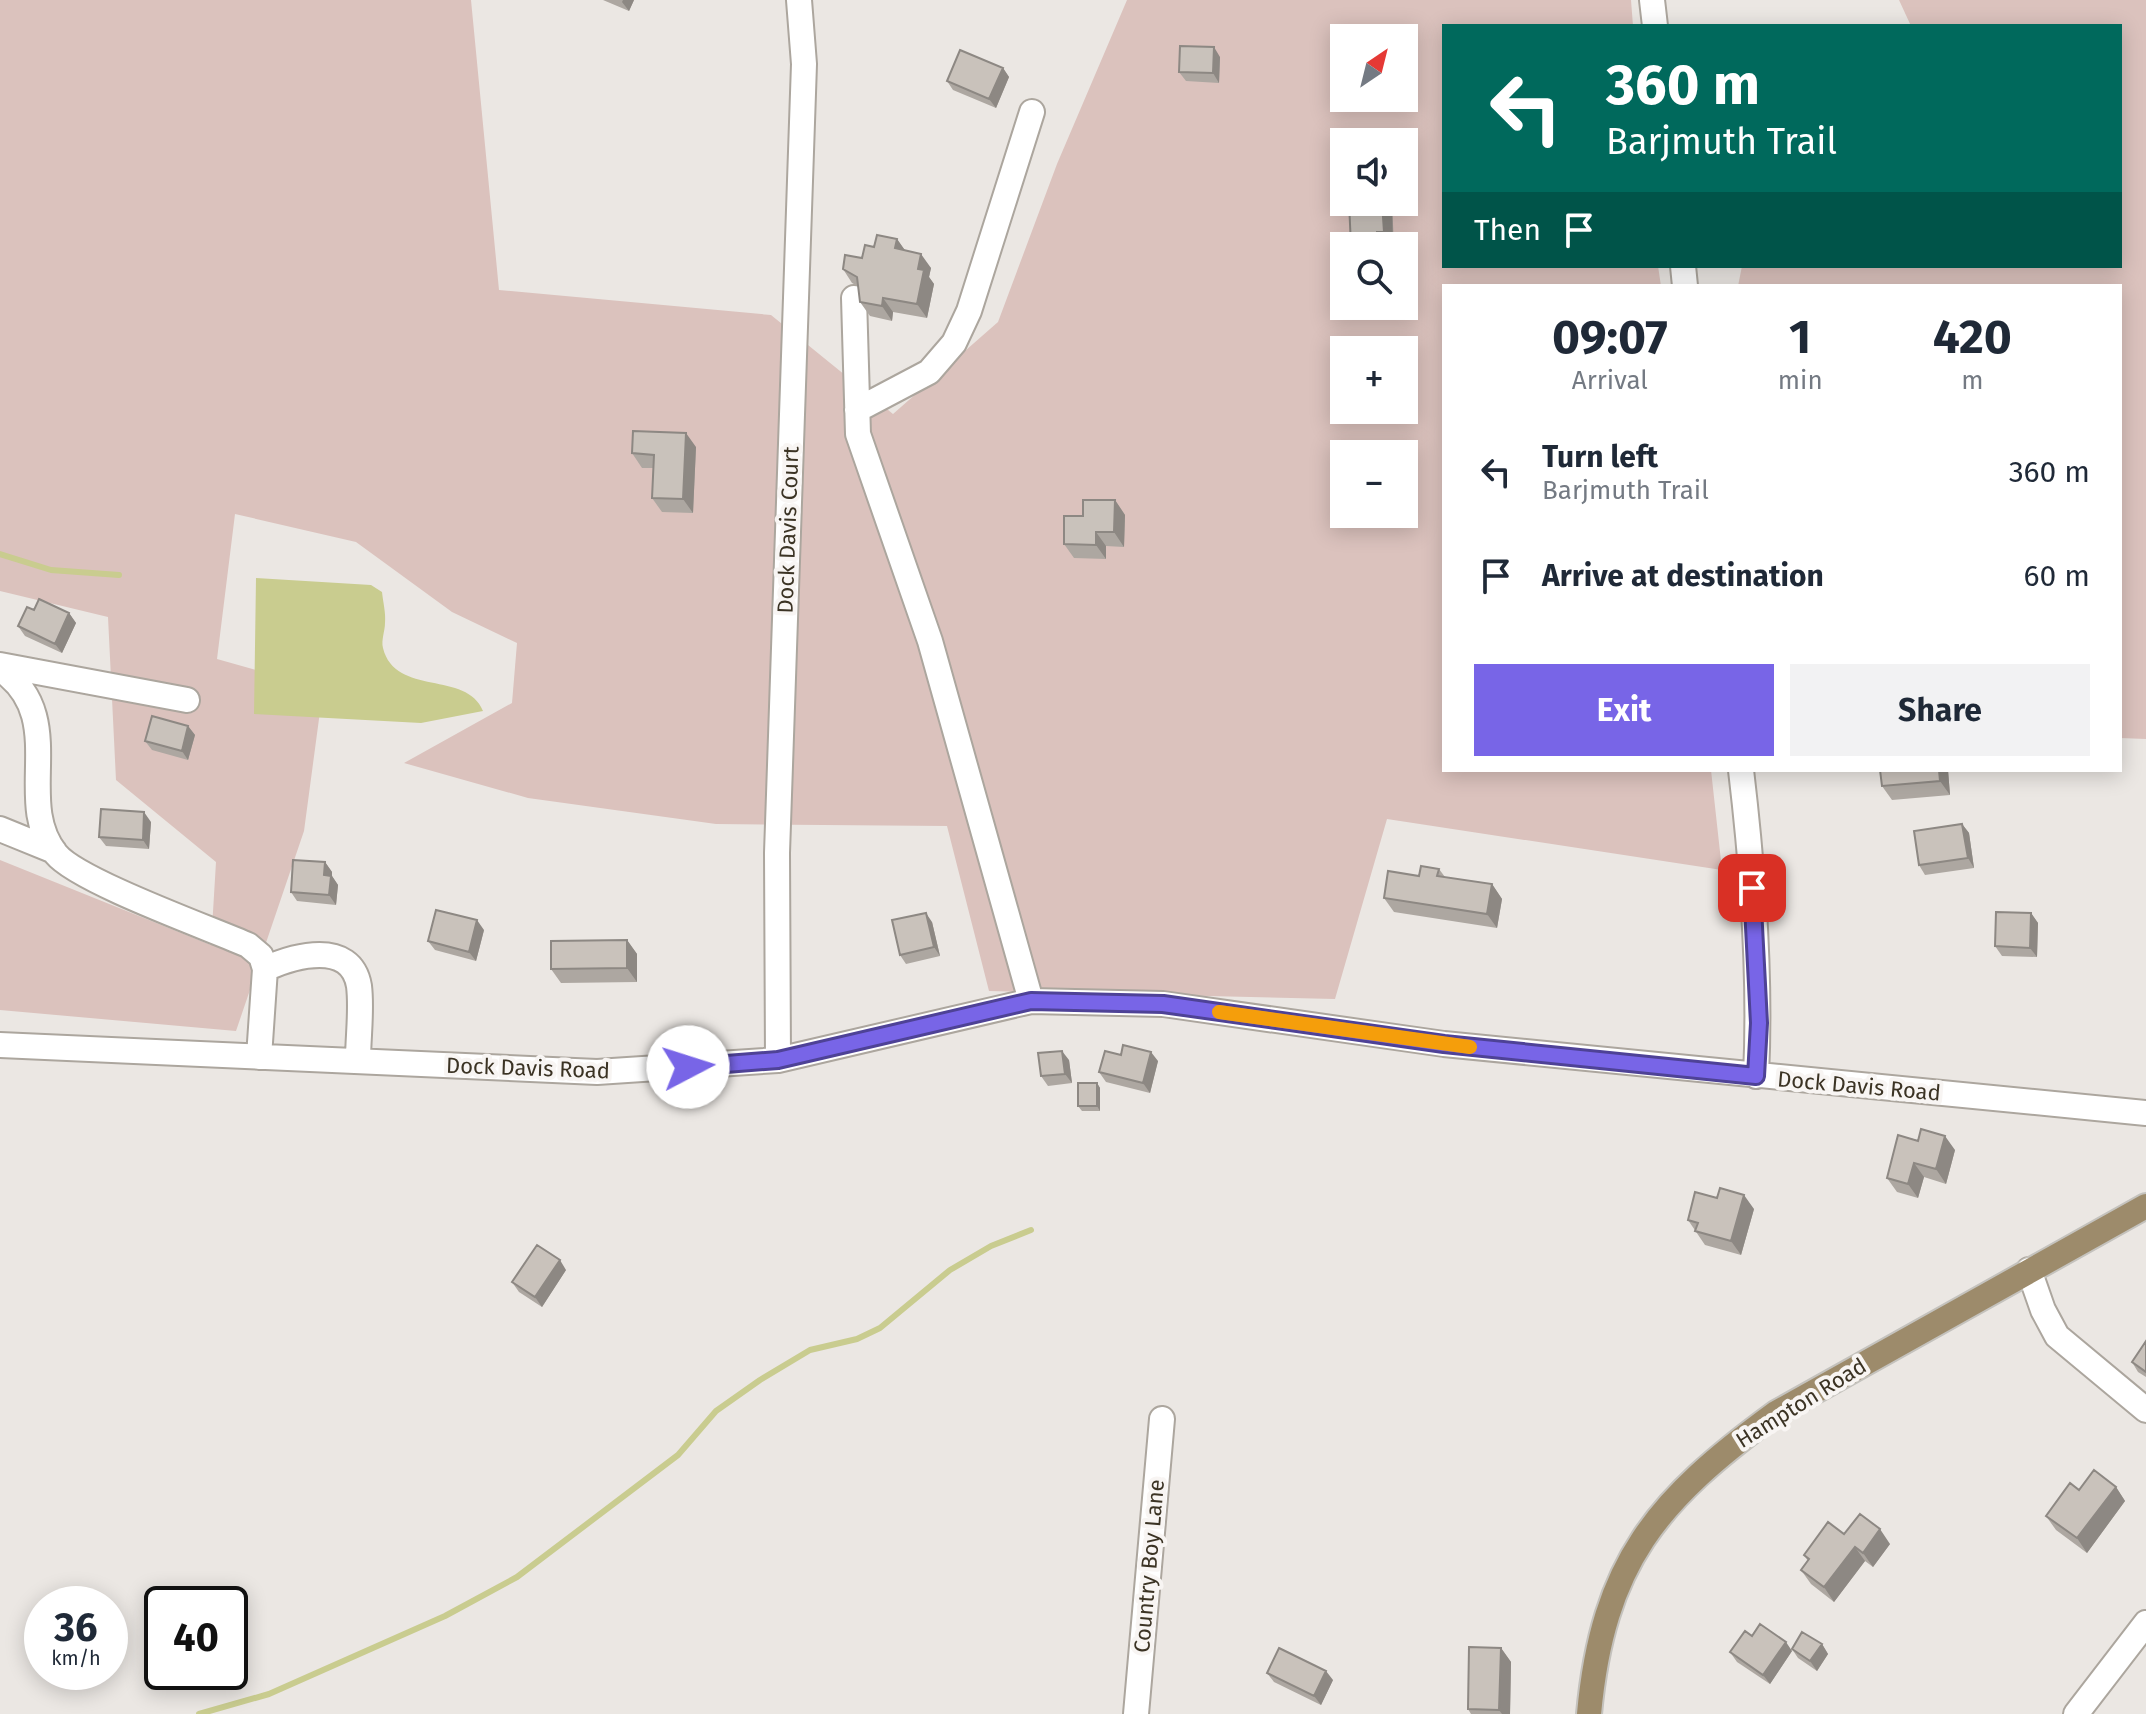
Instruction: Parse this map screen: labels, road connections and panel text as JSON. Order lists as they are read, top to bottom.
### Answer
{
  "streets": {
    "main road": ["Hampton Road"],
    "street": ["Dock Davis Court", "Dock Davis Road", "Country Boy Lane"]
  },
  "crossings": [
    ["Dock Davis Court", "Dock Davis Road"]
  ],
  "north": "top right",
  "page": {
    "map_buttons": ["+", "−"],
    "turn": ["360 m", "Barjmuth Trail"],
    "then": "Then",
    "eta": [
      "09:07",
      "Arrival",
      "1",
      "min",
      "420",
      "m"
    ],
    "list": [
      {
        "name": "Turn left",
        "note": "Barjmuth Trail",
        "value": "360 m"
      },
      {
        "name": "Arrive at destination",
        "value": "60 m"
      }
    ],
    "buttons": ["Exit", "Share"],
    "speed": "36 km/h",
    "limit": "40"
  }
}
